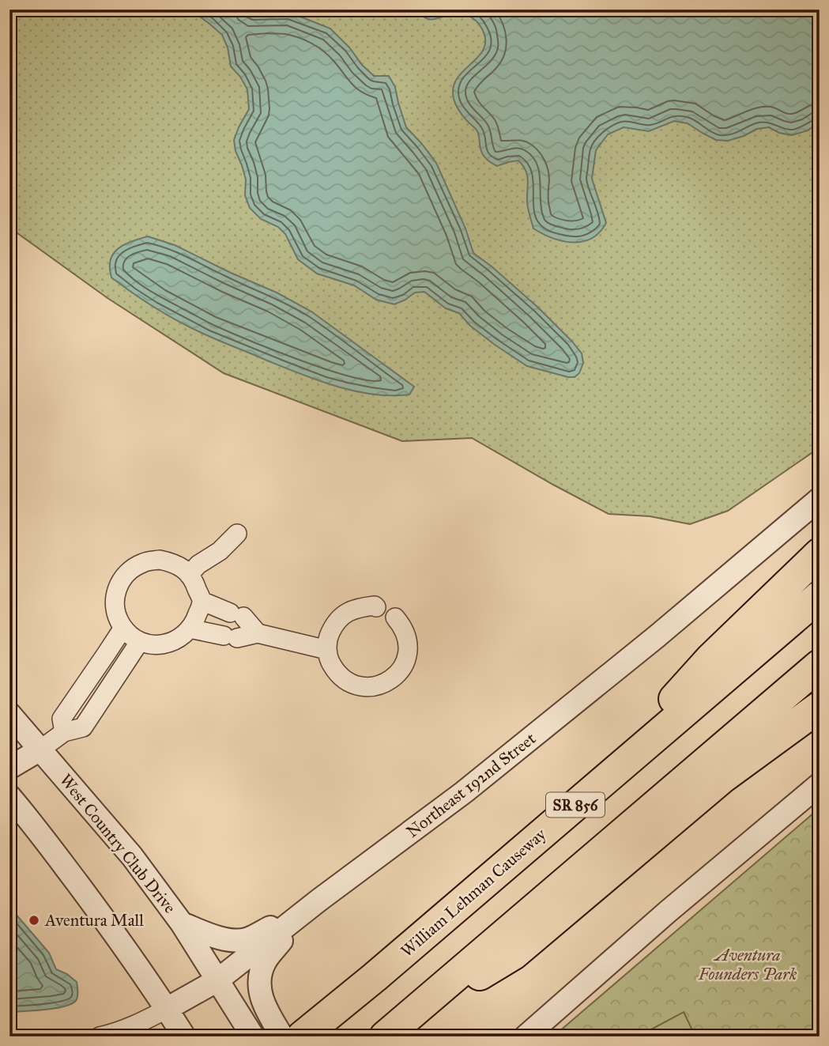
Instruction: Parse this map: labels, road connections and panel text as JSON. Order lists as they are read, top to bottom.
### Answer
{
  "streets": {
    "highway": ["SR 856", "William Lehman Causeway"],
    "street": ["Northeast 192nd Street", "West Country Club Drive"]
  },
  "crossings": [
    ["Northeast 192nd Street", "West Country Club Drive"]
  ],
  "parks": ["Aventura Founders Park"],
  "places": ["Aventura Mall"]
}
